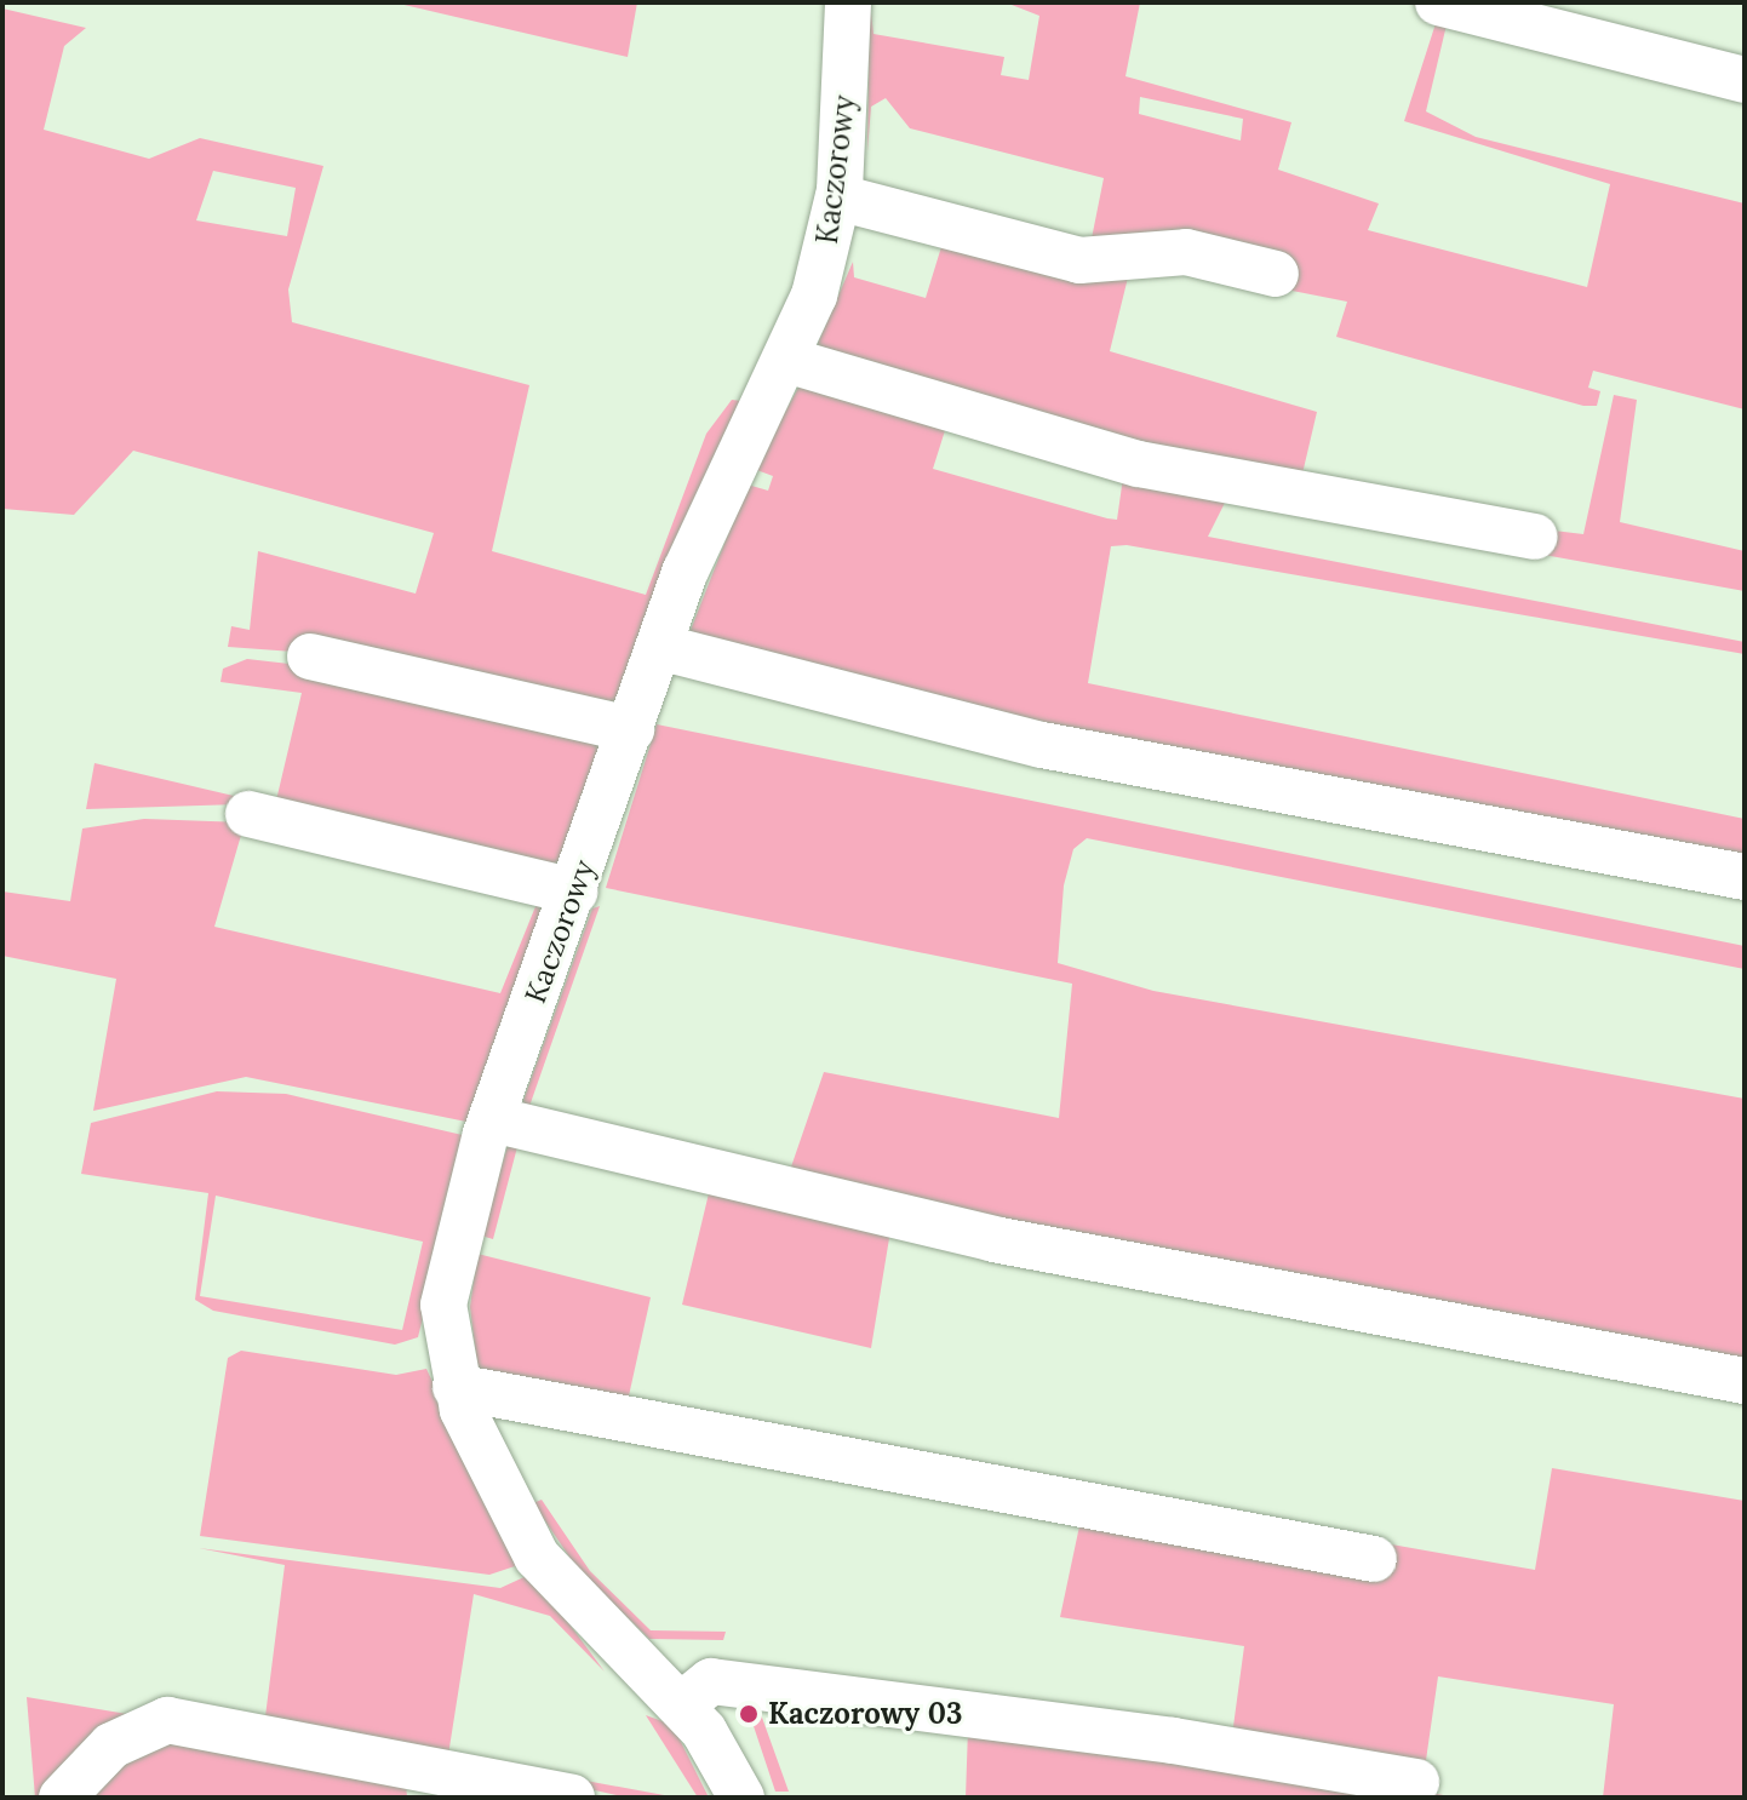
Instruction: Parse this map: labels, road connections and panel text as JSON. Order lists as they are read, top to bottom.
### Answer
{
  "streets": {
    "street": ["Kaczorowy"]
  },
  "places": ["Kaczorowy 03"]
}
